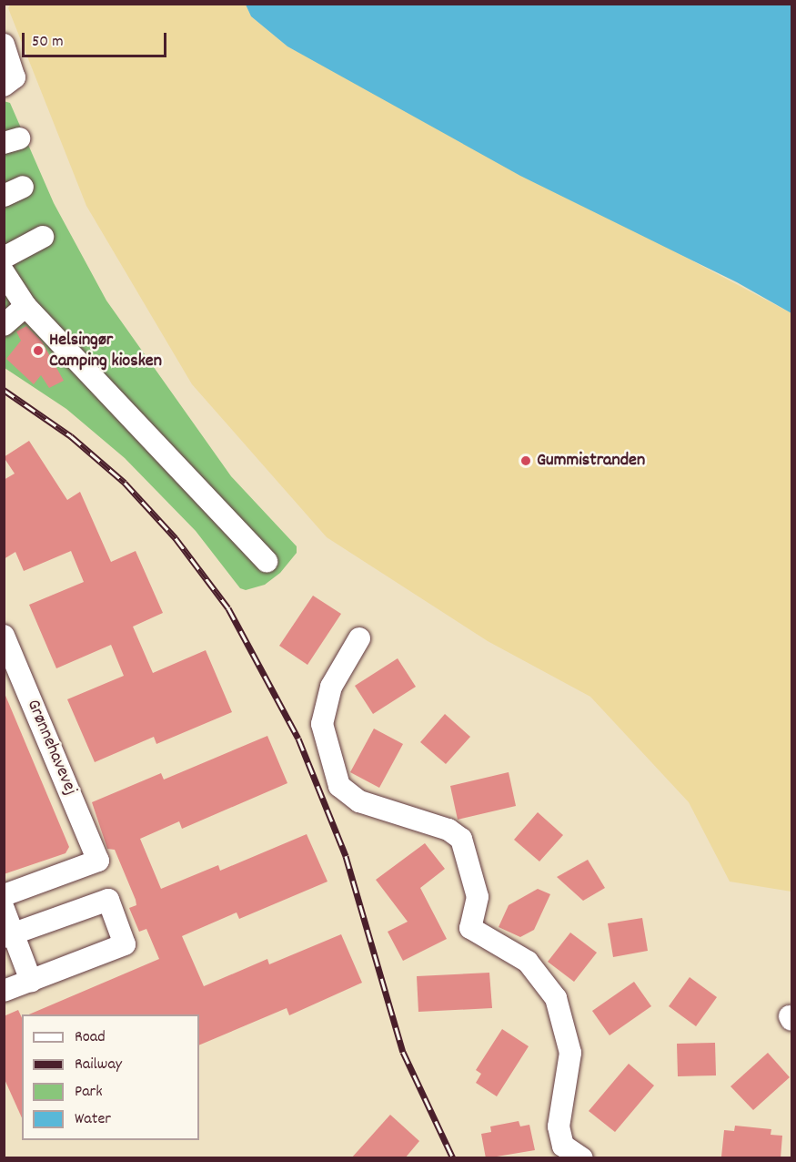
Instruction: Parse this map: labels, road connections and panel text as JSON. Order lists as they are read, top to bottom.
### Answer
{
  "streets": {
    "street": ["Grønnehavevej"]
  },
  "places": ["Helsingør Camping kiosken", "Gummistranden"],
  "legend": [
    "Road",
    "Railway",
    "Park",
    "Water"
  ],
  "scale_bar": "50 m"
}
